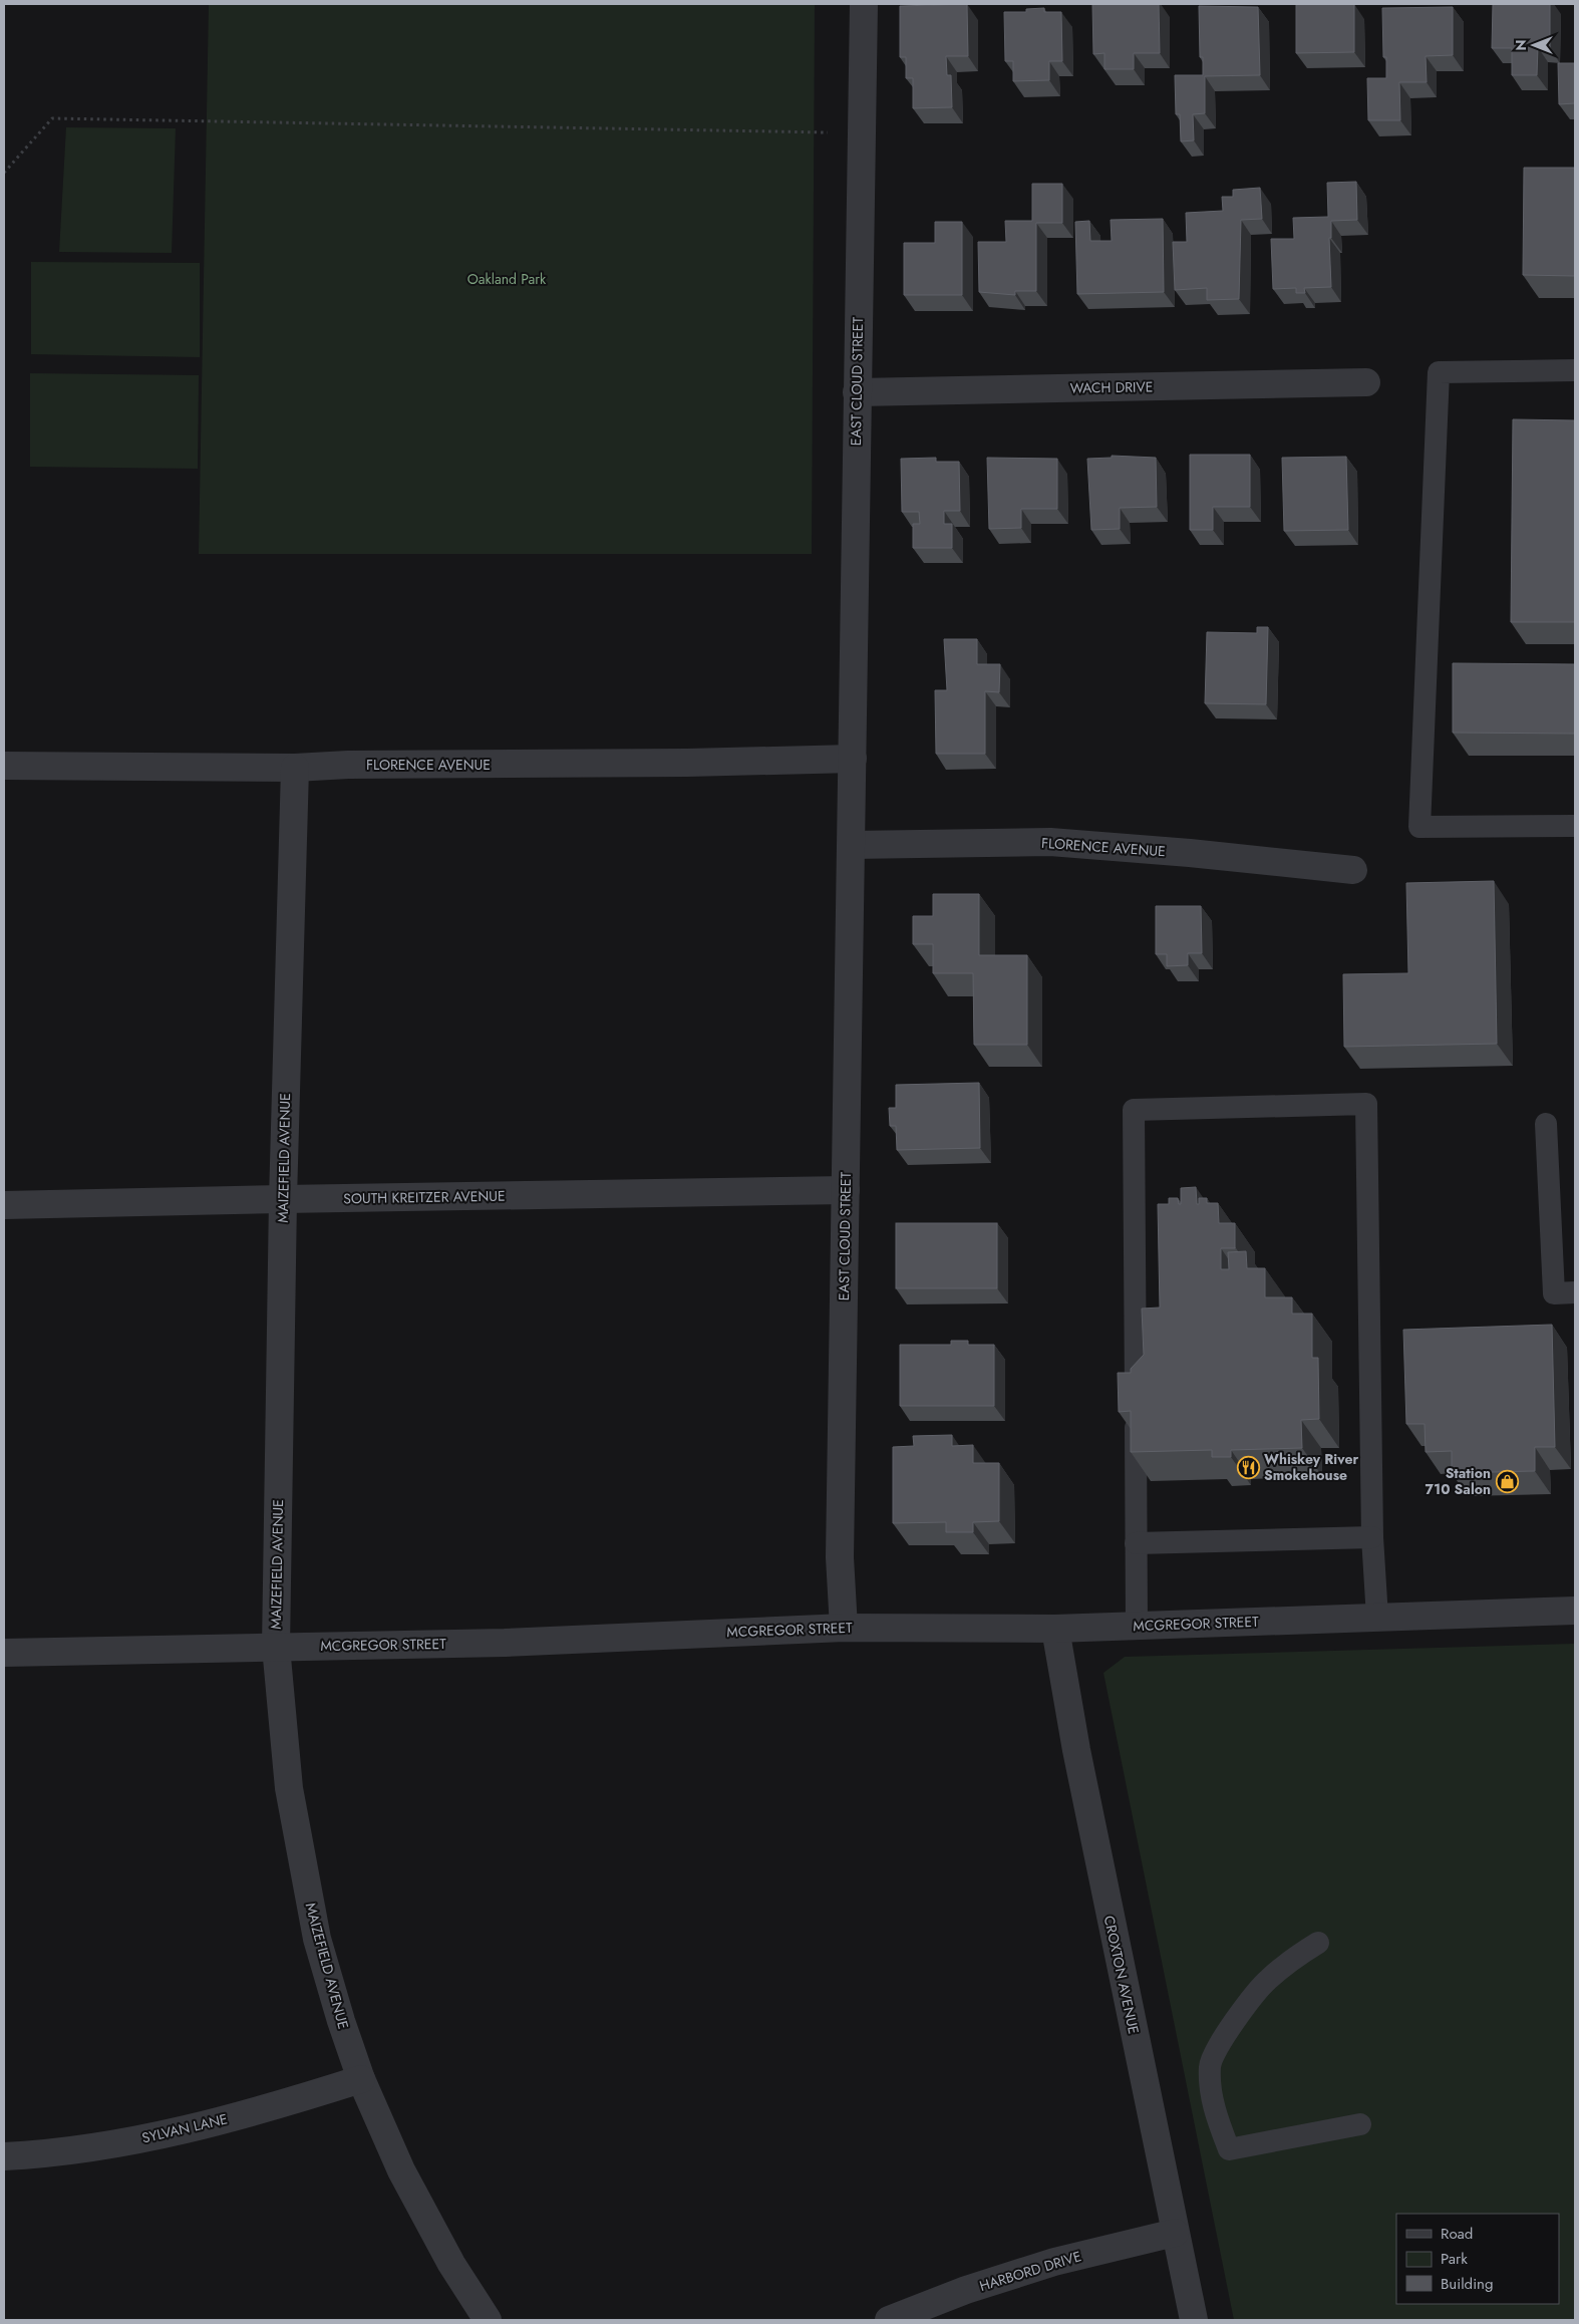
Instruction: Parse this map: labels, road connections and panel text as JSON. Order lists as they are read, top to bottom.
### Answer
{
  "streets": {
    "street": [
      "EAST CLOUD STREET",
      "WACH DRIVE",
      "FLORENCE AVENUE",
      "MAIZEFIELD AVENUE",
      "SOUTH KREITZER AVENUE",
      "MCGREGOR STREET",
      "CROXTON AVENUE",
      "SYLVAN LANE",
      "HARBORD DRIVE"
    ]
  },
  "crossings": [
    ["EAST CLOUD STREET", "WACH DRIVE"],
    ["EAST CLOUD STREET", "FLORENCE AVENUE"],
    ["EAST CLOUD STREET", "SOUTH KREITZER AVENUE"],
    ["EAST CLOUD STREET", "MCGREGOR STREET"],
    ["FLORENCE AVENUE", "MAIZEFIELD AVENUE"],
    ["MAIZEFIELD AVENUE", "SOUTH KREITZER AVENUE"],
    ["MAIZEFIELD AVENUE", "MCGREGOR STREET"],
    ["MAIZEFIELD AVENUE", "SYLVAN LANE"],
    ["MCGREGOR STREET", "CROXTON AVENUE"],
    ["CROXTON AVENUE", "HARBORD DRIVE"]
  ],
  "parks": ["Oakland Park"],
  "places": {
    "restaurant": ["Whiskey River Smokehouse"],
    "shop": ["Station 710 Salon"]
  },
  "legend": ["Road", "Park", "Building"],
  "north": "left"
}
